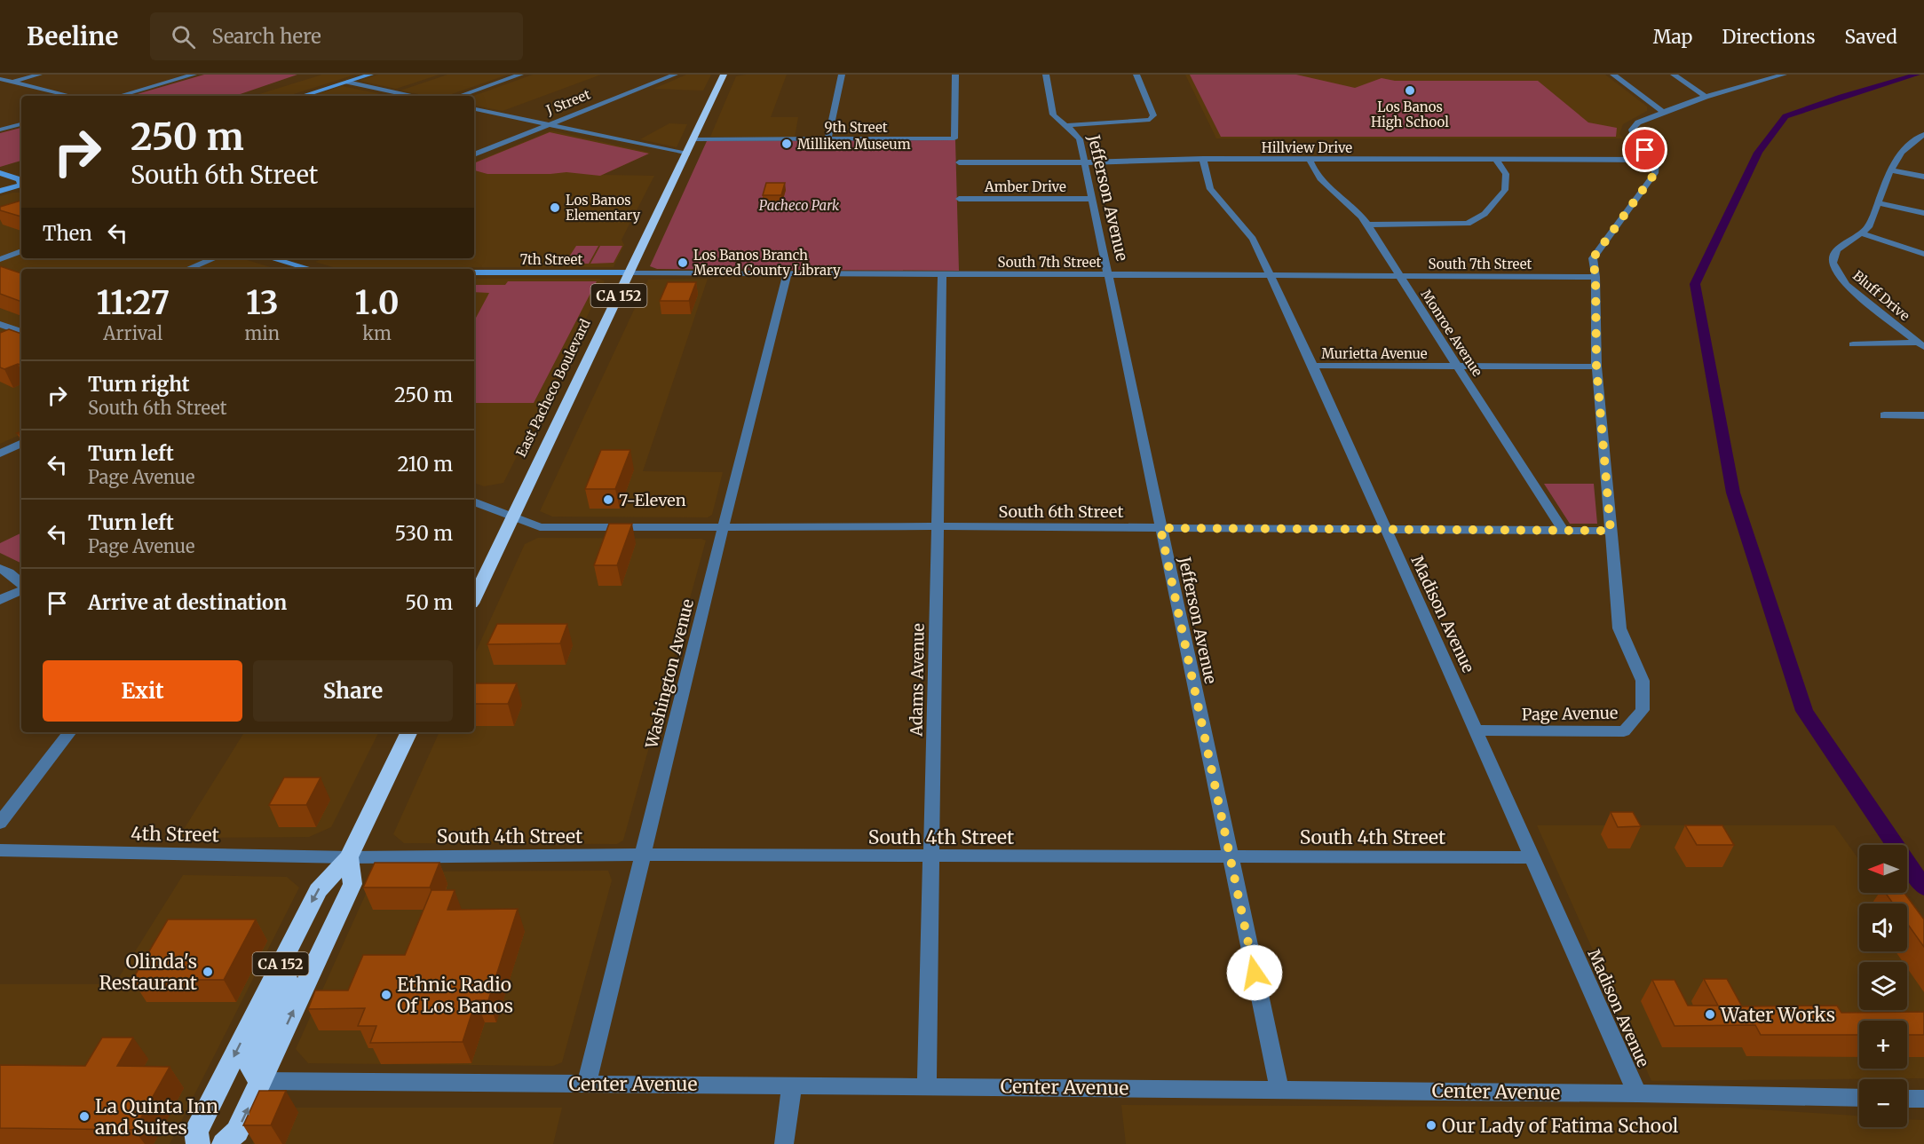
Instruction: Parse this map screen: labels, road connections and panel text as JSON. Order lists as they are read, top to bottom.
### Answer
{
  "streets": {
    "highway": ["CA 152", "East Pacheco Boulevard"],
    "street": [
      "J Street",
      "9th Street",
      "Hillview Drive",
      "Amber Drive",
      "Jefferson Avenue",
      "7th Street",
      "South 7th Street",
      "Bluff Drive",
      "Monroe Avenue",
      "Murietta Avenue",
      "South 6th Street",
      "Madison Avenue",
      "Washington Avenue",
      "Adams Avenue",
      "Page Avenue",
      "4th Street",
      "South 4th Street",
      "Center Avenue"
    ]
  },
  "crossings": [
    ["9th Street", "East Pacheco Boulevard"],
    ["Hillview Drive", "Jefferson Avenue"],
    ["Hillview Drive", "Monroe Avenue"],
    ["Hillview Drive", "Madison Avenue"],
    ["Hillview Drive", "Page Avenue"],
    ["Amber Drive", "Jefferson Avenue"],
    ["Jefferson Avenue", "South 7th Street"],
    ["Jefferson Avenue", "South 6th Street"],
    ["Jefferson Avenue", "South 4th Street"],
    ["Jefferson Avenue", "Center Avenue"],
    ["7th Street", "South 7th Street"],
    ["7th Street", "East Pacheco Boulevard"],
    ["South 7th Street", "Monroe Avenue"],
    ["South 7th Street", "East Pacheco Boulevard"],
    ["South 7th Street", "Madison Avenue"],
    ["South 7th Street", "Washington Avenue"],
    ["South 7th Street", "Adams Avenue"],
    ["South 7th Street", "Page Avenue"],
    ["CA 152", "4th Street"],
    ["CA 152", "South 4th Street"],
    ["CA 152", "Center Avenue"],
    ["Monroe Avenue", "Murietta Avenue"],
    ["Monroe Avenue", "South 6th Street"],
    ["Murietta Avenue", "Madison Avenue"],
    ["Murietta Avenue", "Page Avenue"],
    ["East Pacheco Boulevard", "South 6th Street"],
    ["South 6th Street", "Madison Avenue"],
    ["South 6th Street", "Washington Avenue"],
    ["South 6th Street", "Adams Avenue"],
    ["South 6th Street", "Page Avenue"],
    ["Madison Avenue", "Page Avenue"],
    ["Madison Avenue", "South 4th Street"],
    ["Madison Avenue", "Center Avenue"],
    ["Washington Avenue", "South 4th Street"],
    ["Washington Avenue", "Center Avenue"],
    ["Adams Avenue", "South 4th Street"],
    ["Adams Avenue", "Center Avenue"],
    ["4th Street", "South 4th Street"]
  ],
  "parks": ["Pacheco Park"],
  "places": [
    "Los Banos High School",
    "Milliken Museum",
    "Los Banos Elementary",
    "Los Banos Branch Merced County Library",
    "7-Eleven",
    "Olinda's Restaurant",
    "Ethnic Radio Of Los Banos",
    "Water Works",
    "La Quinta Inn and Suites",
    "Our Lady of Fatima School"
  ],
  "north": "left",
  "page": {
    "header": "Beeline",
    "search": "Search here",
    "nav": ["Map", "Directions", "Saved"],
    "turn": ["250 m", "South 6th Street"],
    "then": "Then",
    "eta": [
      "11:27",
      "Arrival",
      "13",
      "min",
      "1.0",
      "km"
    ],
    "list": [
      {
        "name": "Turn right",
        "note": "South 6th Street",
        "value": "250 m"
      },
      {
        "name": "Turn left",
        "note": "Page Avenue",
        "value": "210 m"
      },
      {
        "name": "Turn left",
        "note": "Page Avenue",
        "value": "530 m"
      },
      {
        "name": "Arrive at destination",
        "value": "50 m"
      }
    ],
    "buttons": ["Exit", "Share"],
    "map_buttons": ["+", "−"]
  }
}
